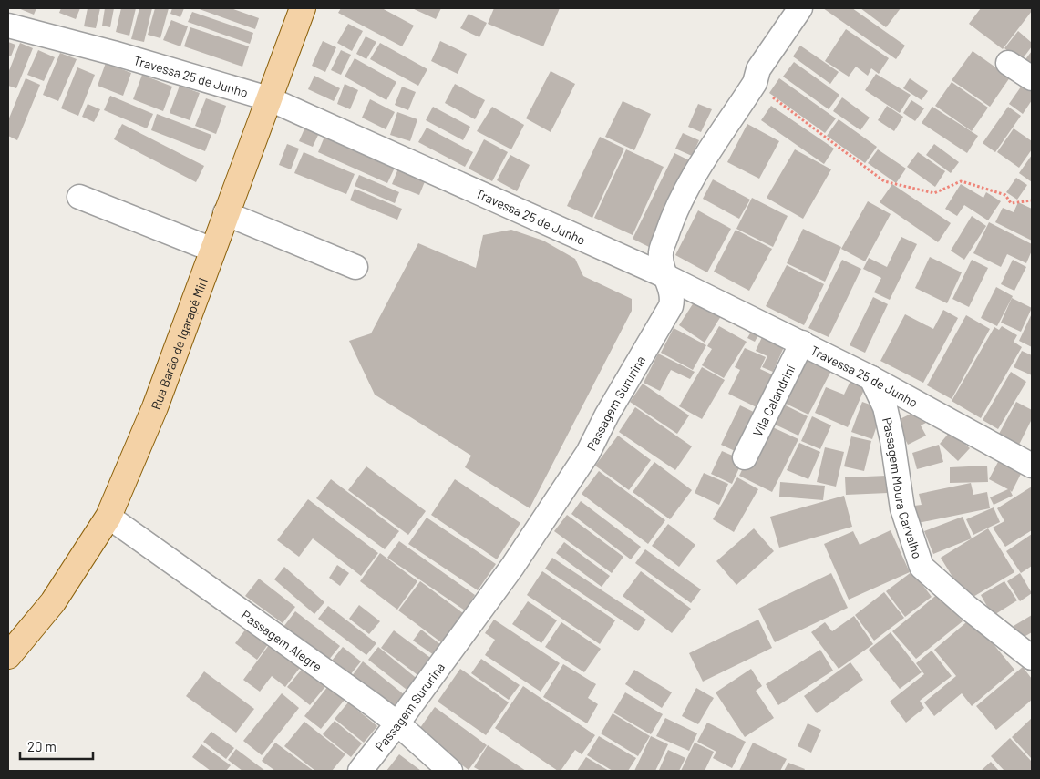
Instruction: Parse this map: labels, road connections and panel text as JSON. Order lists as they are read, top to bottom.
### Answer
{
  "streets": {
    "main road": ["Rua Barão de Igarapé Miri"],
    "street": [
      "Travessa 25 de Junho",
      "Vila Calandrini",
      "Passagem Sururina",
      "Passagem Moura Carvalho",
      "Passagem Alegre"
    ]
  },
  "crossings": [
    ["Travessa 25 de Junho", "Rua Barão de Igarapé Miri"],
    ["Travessa 25 de Junho", "Vila Calandrini"],
    ["Travessa 25 de Junho", "Passagem Sururina"],
    ["Travessa 25 de Junho", "Passagem Moura Carvalho"],
    ["Rua Barão de Igarapé Miri", "Passagem Alegre"],
    ["Passagem Sururina", "Passagem Alegre"]
  ],
  "scale_bar": "20 m"
}
